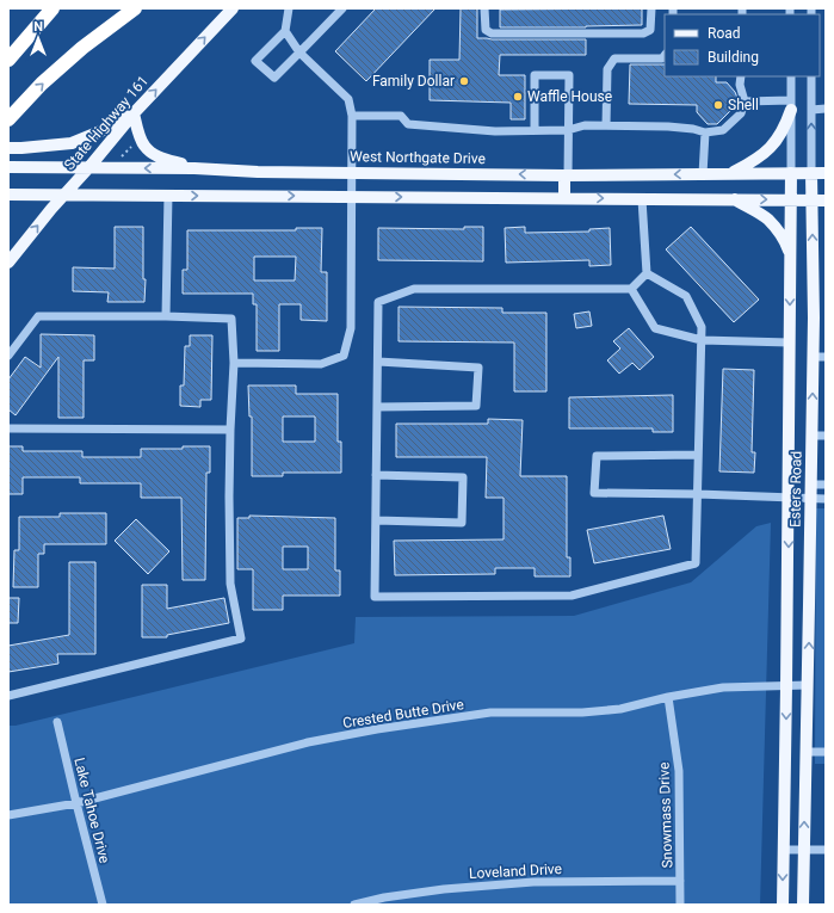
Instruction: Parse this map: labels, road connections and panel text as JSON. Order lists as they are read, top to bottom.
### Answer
{
  "streets": {
    "main road": ["State Highway 161", "West Northgate Drive", "Esters Road"],
    "street": [
      "Crested Butte Drive",
      "Lake Tahoe Drive",
      "Snowmass Drive",
      "Loveland Drive"
    ]
  },
  "crossings": [
    ["State Highway 161", "West Northgate Drive"],
    ["West Northgate Drive", "Esters Road"],
    ["Esters Road", "Crested Butte Drive"],
    ["Crested Butte Drive", "Lake Tahoe Drive"],
    ["Crested Butte Drive", "Snowmass Drive"],
    ["Snowmass Drive", "Loveland Drive"]
  ],
  "one_way": ["State Highway 161"],
  "places": ["Family Dollar", "Waffle House", "Shell"],
  "legend": ["Road", "Building"],
  "north": "top"
}
